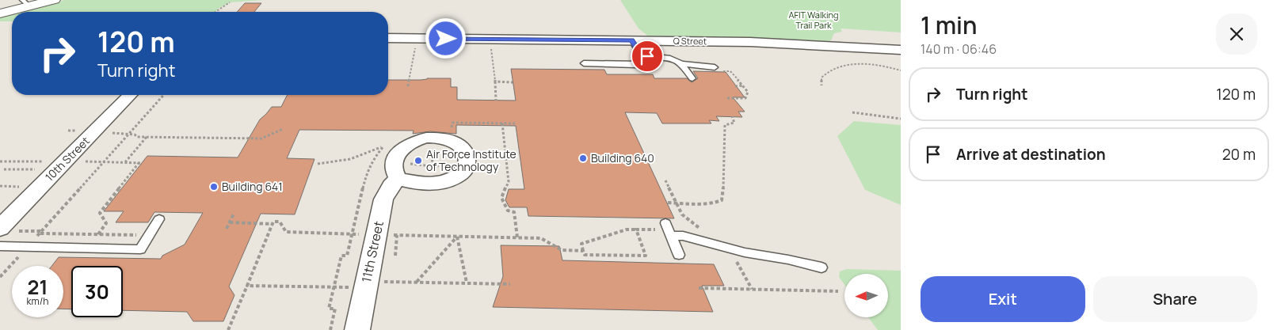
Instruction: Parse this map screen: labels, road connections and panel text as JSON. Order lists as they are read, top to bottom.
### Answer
{
  "streets": {
    "street": ["Q Street", "10th Street", "11th Street"]
  },
  "parks": ["AFIT Walking Trail Park"],
  "places": ["Building 640", "Air Force Institute of Technology", "Building 641"],
  "north": "left",
  "page": {
    "heading": ["1 min", "140 m · 06:46"],
    "turn": ["120 m", "Turn right"],
    "list": [
      {
        "name": "Turn right",
        "value": "120 m"
      },
      {
        "name": "Arrive at destination",
        "value": "20 m"
      }
    ],
    "speed": "21 km/h",
    "limit": "30",
    "buttons": ["Exit", "Share"]
  }
}
